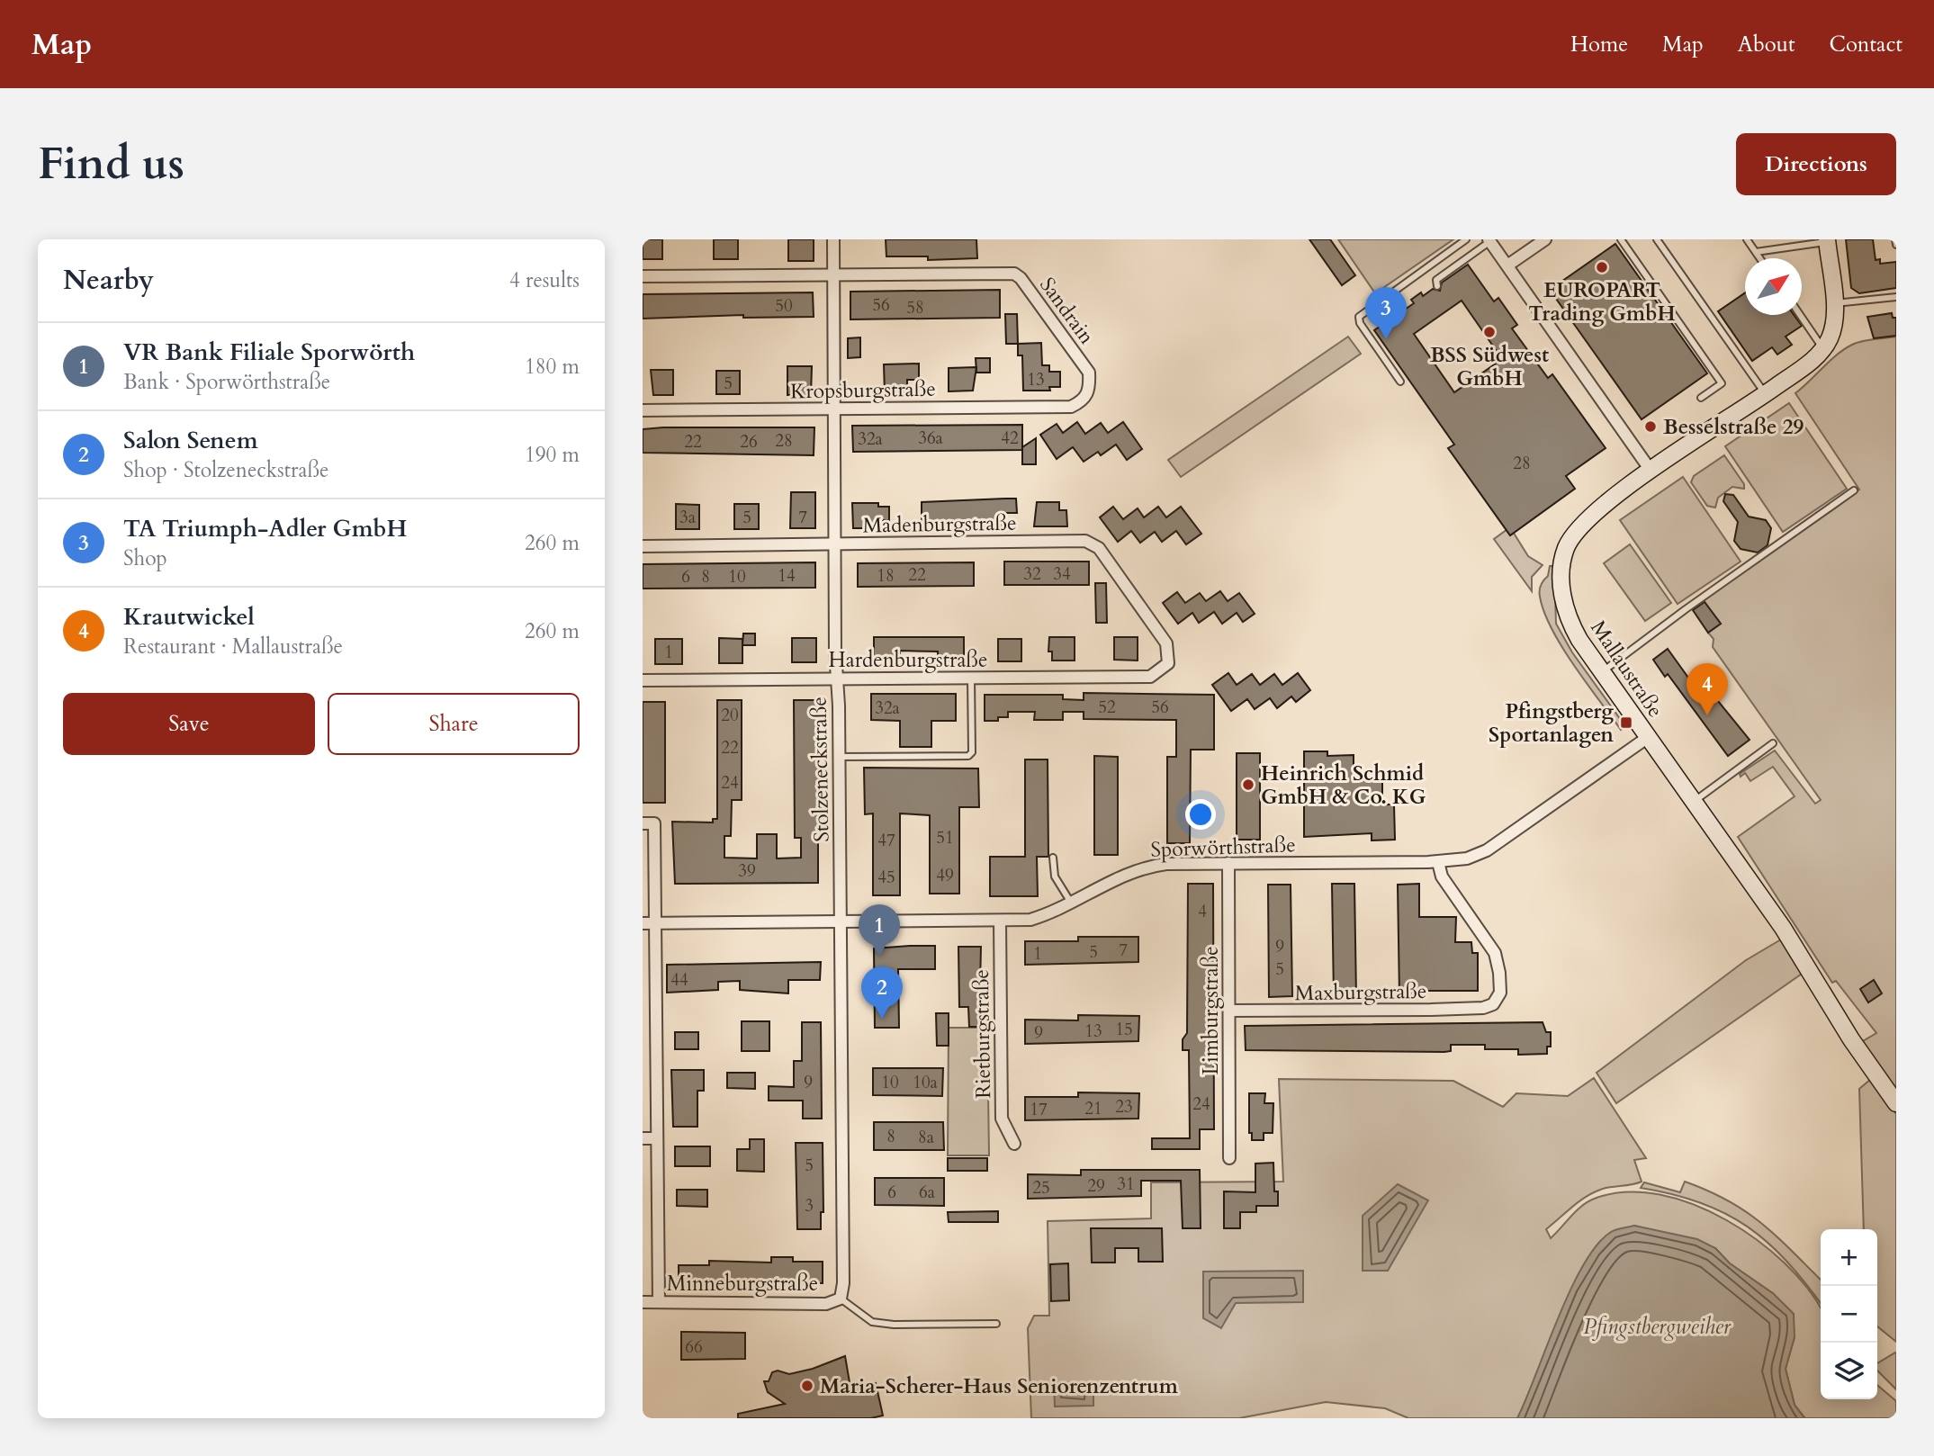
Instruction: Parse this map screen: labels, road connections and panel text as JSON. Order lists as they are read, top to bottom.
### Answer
{
  "streets": {
    "street": [
      "Sandrain",
      "Kropsburgstraße",
      "Madenburgstraße",
      "Hardenburgstraße",
      "Mallaustraße",
      "Stolzeneckstraße",
      "Sporwörthstraße",
      "Maxburgstraße",
      "Limburgstraße",
      "Rietburgstraße",
      "Minneburgstraße"
    ]
  },
  "crossings": [
    ["Sandrain", "Kropsburgstraße"],
    ["Sandrain", "Stolzeneckstraße"],
    ["Kropsburgstraße", "Stolzeneckstraße"],
    ["Madenburgstraße", "Hardenburgstraße"],
    ["Madenburgstraße", "Stolzeneckstraße"],
    ["Hardenburgstraße", "Stolzeneckstraße"],
    ["Mallaustraße", "Sporwörthstraße"],
    ["Stolzeneckstraße", "Sporwörthstraße"],
    ["Stolzeneckstraße", "Minneburgstraße"],
    ["Sporwörthstraße", "Maxburgstraße"],
    ["Sporwörthstraße", "Limburgstraße"],
    ["Sporwörthstraße", "Rietburgstraße"],
    ["Maxburgstraße", "Limburgstraße"]
  ],
  "water": ["Pfingstbergweiher"],
  "places": {
    "other": [
      "EUROPART Trading GmbH",
      "BSS Südwest GmbH",
      "Besselstraße 29",
      "Heinrich Schmid GmbH & Co. KG",
      "Maria-Scherer-Haus Seniorenzentrum"
    ],
    "transit": ["Pfingstberg Sportanlagen"]
  },
  "house_numbers": [
    "56",
    "50",
    "58",
    "13",
    "5",
    "36a",
    "42",
    "32a",
    "28",
    "22",
    "26",
    "28",
    "3a",
    "5",
    "7",
    "32",
    "34",
    "22",
    "14",
    "18",
    "6",
    "8",
    "10",
    "1",
    "52",
    "56",
    "32a",
    "20",
    "22",
    "24",
    "51",
    "47",
    "39",
    "49",
    "45",
    "4",
    "9",
    "7",
    "5",
    "1",
    "5",
    "44",
    "15",
    "13",
    "9",
    "9",
    "10",
    "10a",
    "24",
    "23",
    "21",
    "17",
    "8",
    "8a",
    "5",
    "31",
    "29",
    "25",
    "6",
    "6a",
    "3",
    "66"
  ],
  "north": "top right",
  "page": {
    "header": "Map",
    "nav": [
      "Home",
      "Map",
      "About",
      "Contact"
    ],
    "buttons": [
      "Directions",
      ["Save", "Share"]
    ],
    "title": "Find us",
    "heading": ["Nearby", "4 results"],
    "pins": [
      "3",
      "4",
      "1",
      "2"
    ],
    "list": [
      {
        "mark": "1",
        "name": "VR Bank Filiale Sporwörth",
        "note": "Bank · Sporwörthstraße",
        "value": "180 m"
      },
      {
        "mark": "2",
        "name": "Salon Senem",
        "note": "Shop · Stolzeneckstraße",
        "value": "190 m"
      },
      {
        "mark": "3",
        "name": "TA Triumph-Adler GmbH",
        "note": "Shop",
        "value": "260 m"
      },
      {
        "mark": "4",
        "name": "Krautwickel",
        "note": "Restaurant · Mallaustraße",
        "value": "260 m"
      }
    ],
    "map_buttons": ["+", "−"]
  }
}
